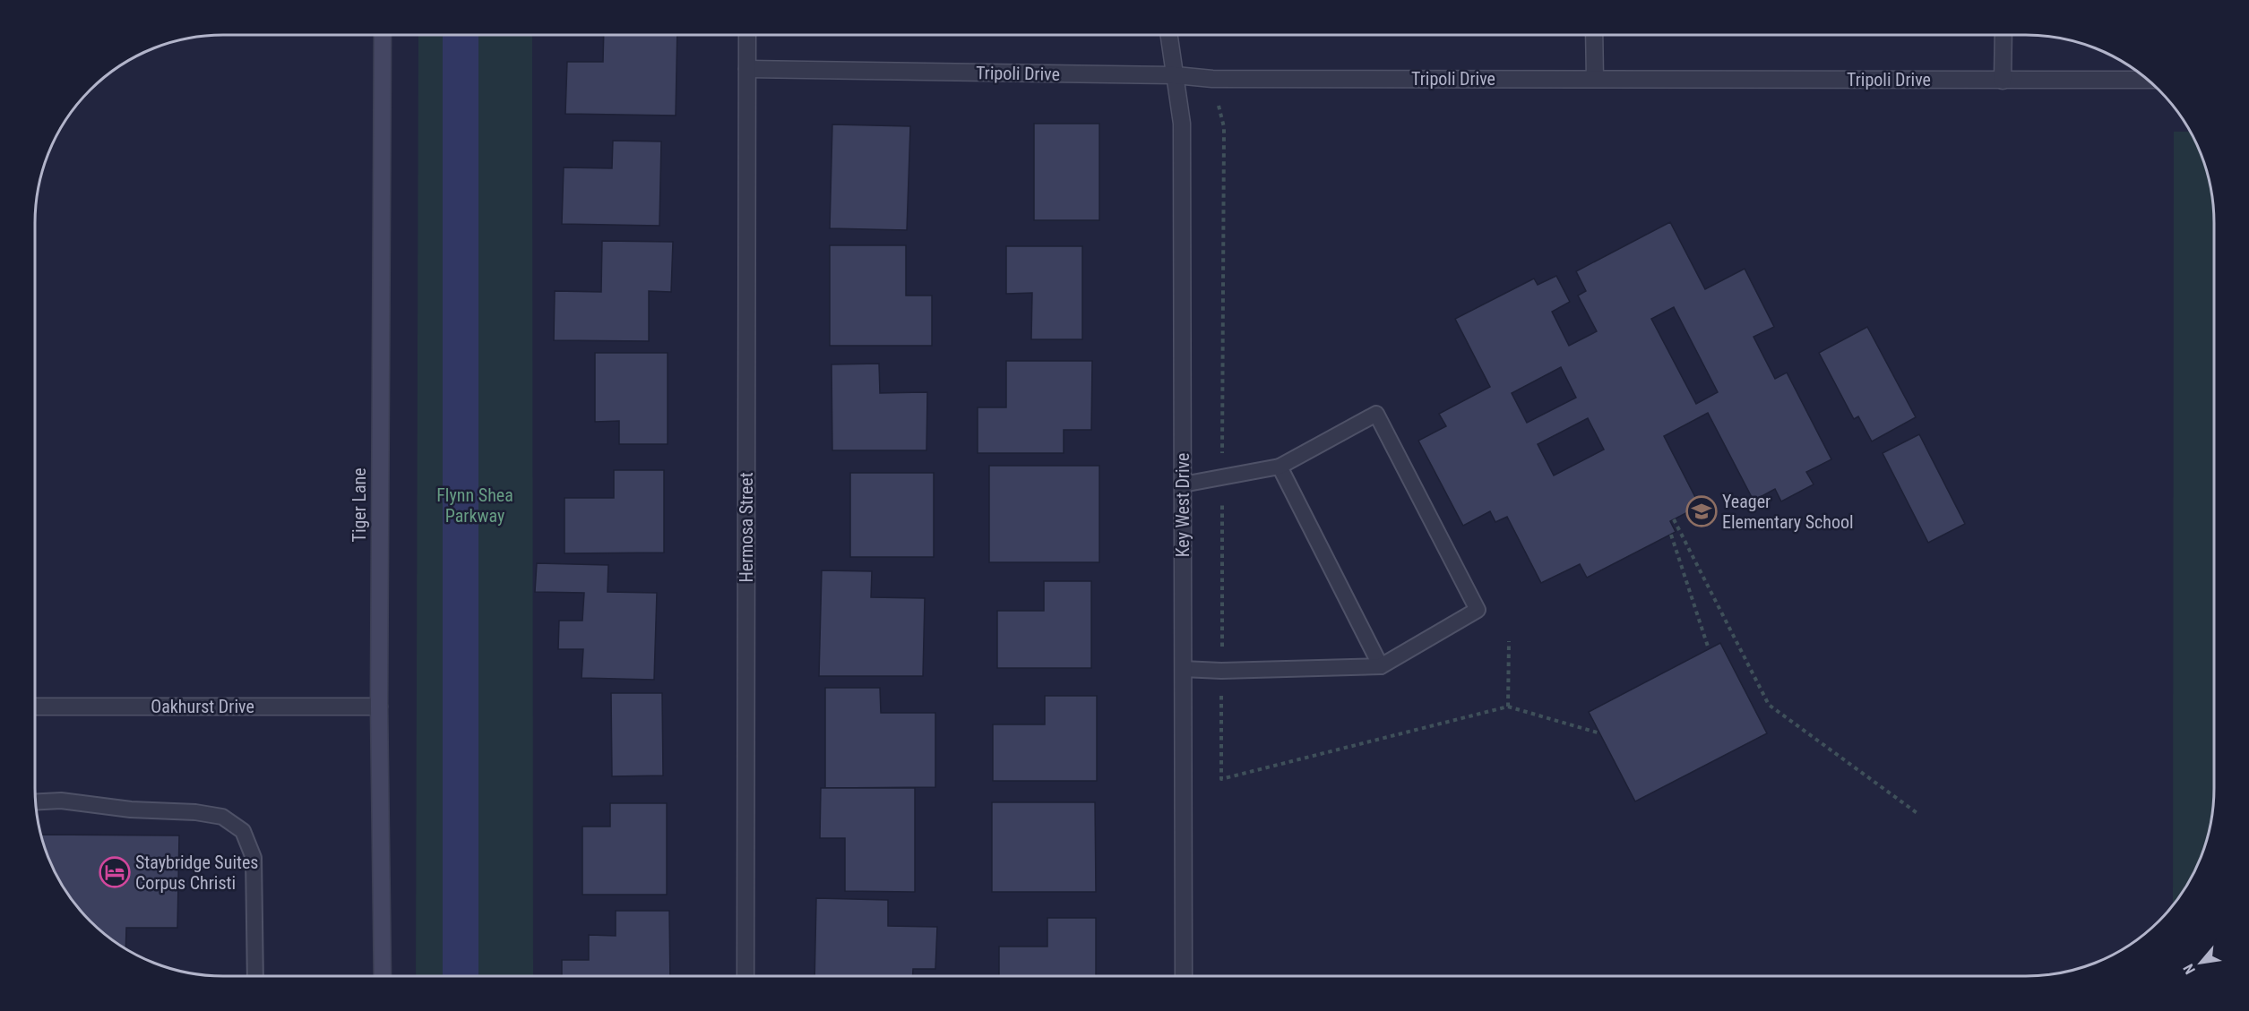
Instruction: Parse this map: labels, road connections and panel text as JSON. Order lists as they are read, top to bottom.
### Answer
{
  "streets": {
    "street": [
      "Tripoli Drive",
      "Tiger Lane",
      "Key West Drive",
      "Hermosa Street",
      "Oakhurst Drive"
    ]
  },
  "crossings": [
    ["Tripoli Drive", "Key West Drive"],
    ["Tripoli Drive", "Hermosa Street"],
    ["Tiger Lane", "Oakhurst Drive"]
  ],
  "parks": ["Flynn Shea Parkway"],
  "places": {
    "school or university": ["Yeager Elementary School"],
    "hotel": ["Staybridge Suites Corpus Christi"]
  },
  "north": "bottom left"
}
